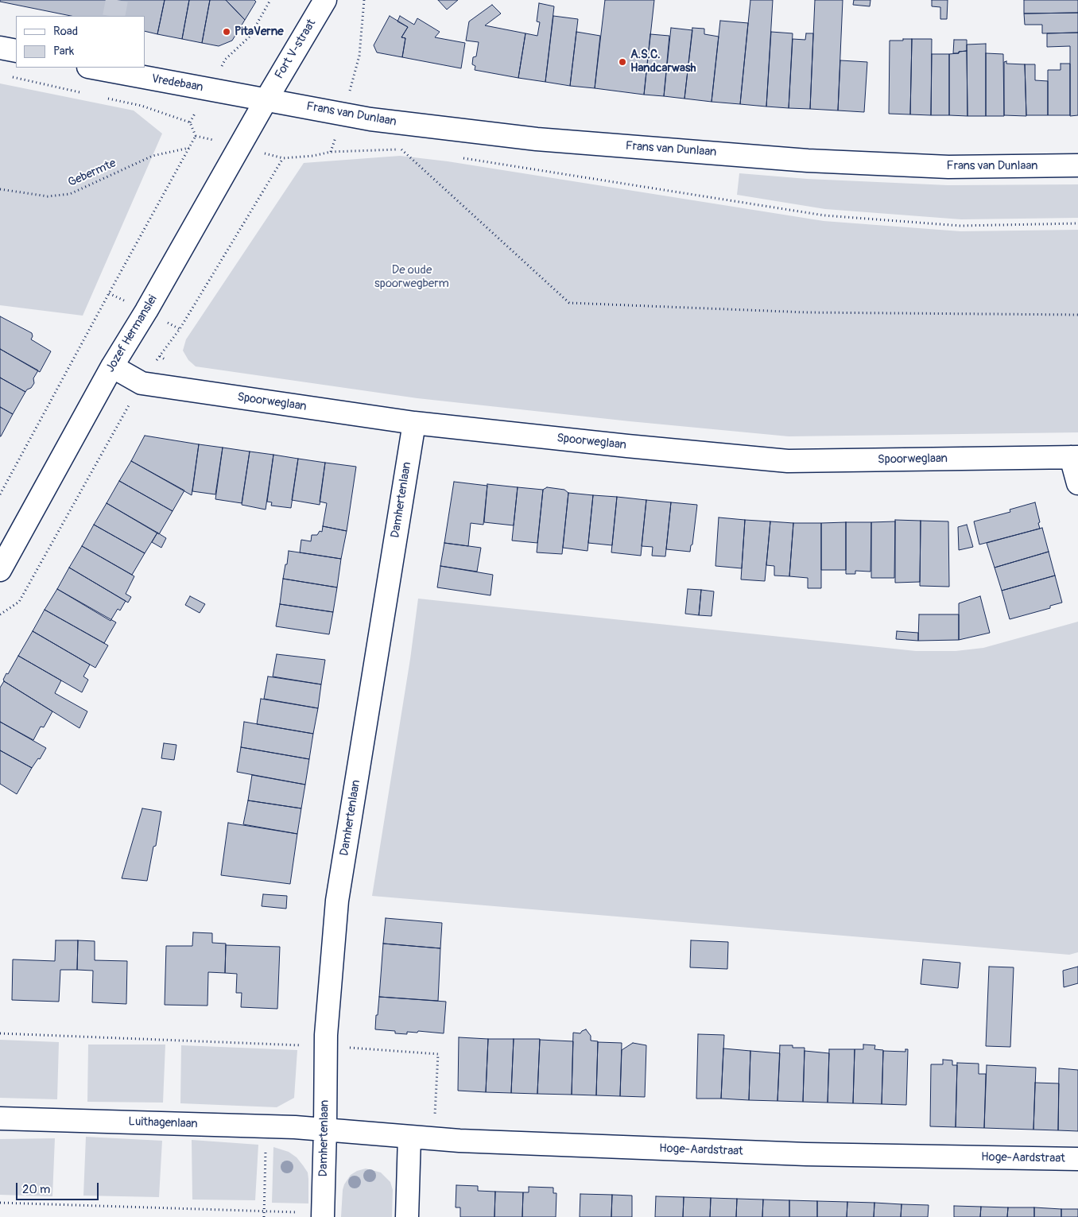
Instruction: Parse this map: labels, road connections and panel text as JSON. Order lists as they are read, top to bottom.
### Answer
{
  "streets": {
    "street": [
      "Fort V-straat",
      "Vredebaan",
      "Frans van Dunlaan",
      "Jozef Hermanslei",
      "Spoorweglaan",
      "Damhertenlaan",
      "Luithagenlaan",
      "Hoge-Aardstraat"
    ],
    "path": ["Gebermte"]
  },
  "crossings": [
    ["Fort V-straat", "Vredebaan"],
    ["Fort V-straat", "Frans van Dunlaan"],
    ["Fort V-straat", "Jozef Hermanslei"],
    ["Vredebaan", "Frans van Dunlaan"],
    ["Vredebaan", "Jozef Hermanslei"],
    ["Frans van Dunlaan", "Jozef Hermanslei"],
    ["Jozef Hermanslei", "Spoorweglaan"],
    ["Spoorweglaan", "Damhertenlaan"],
    ["Damhertenlaan", "Luithagenlaan"],
    ["Damhertenlaan", "Hoge-Aardstraat"],
    ["Luithagenlaan", "Hoge-Aardstraat"]
  ],
  "parks": ["De oude spoorwegberm"],
  "places": ["PitaVerne", "A.S.C. Handcarwash"],
  "legend": ["Road", "Park"],
  "scale_bar": "20 m"
}
